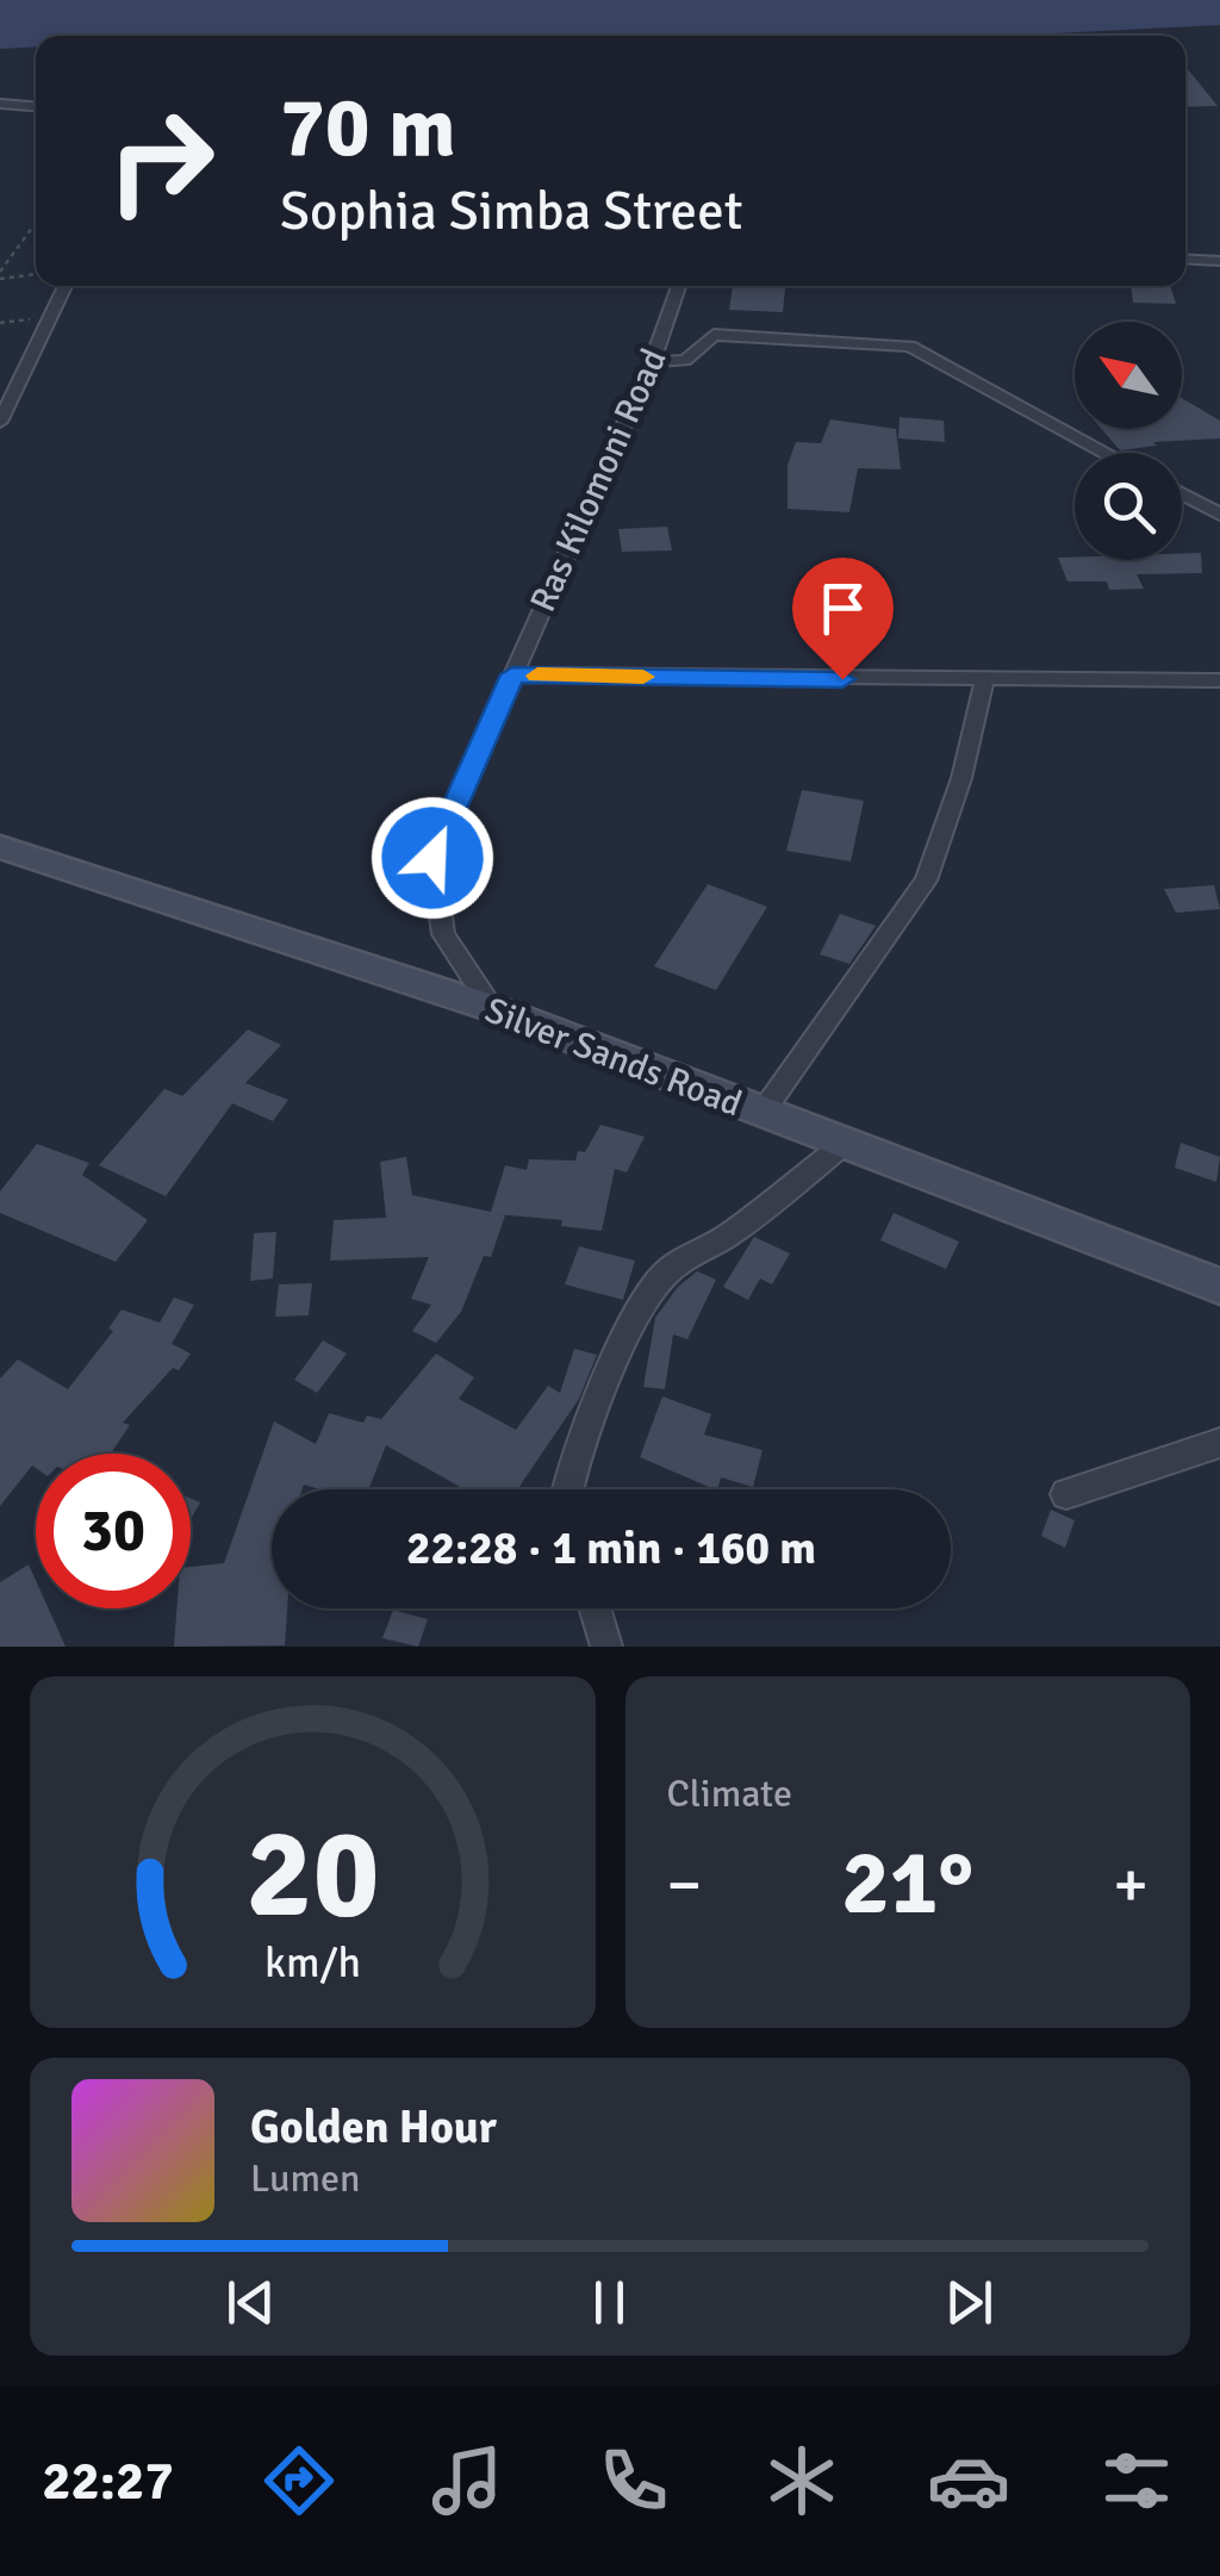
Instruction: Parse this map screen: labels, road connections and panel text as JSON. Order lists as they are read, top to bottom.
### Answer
{
  "streets": {
    "street": ["Ras Kilomoni Road", "Silver Sands Road"]
  },
  "crossings": [
    ["Ras Kilomoni Road", "Silver Sands Road"]
  ],
  "north": "top left",
  "page": {
    "turn": ["70 m", "Sophia Simba Street"],
    "limit": "30",
    "trip": "22:28 · 1 min · 160 m",
    "tile": "Climate",
    "heat": ["−", "21°", "+"],
    "song": ["Golden Hour", "Lumen"],
    "tabs": "22:27",
    "gauge": ["20", "km/h"]
  }
}
